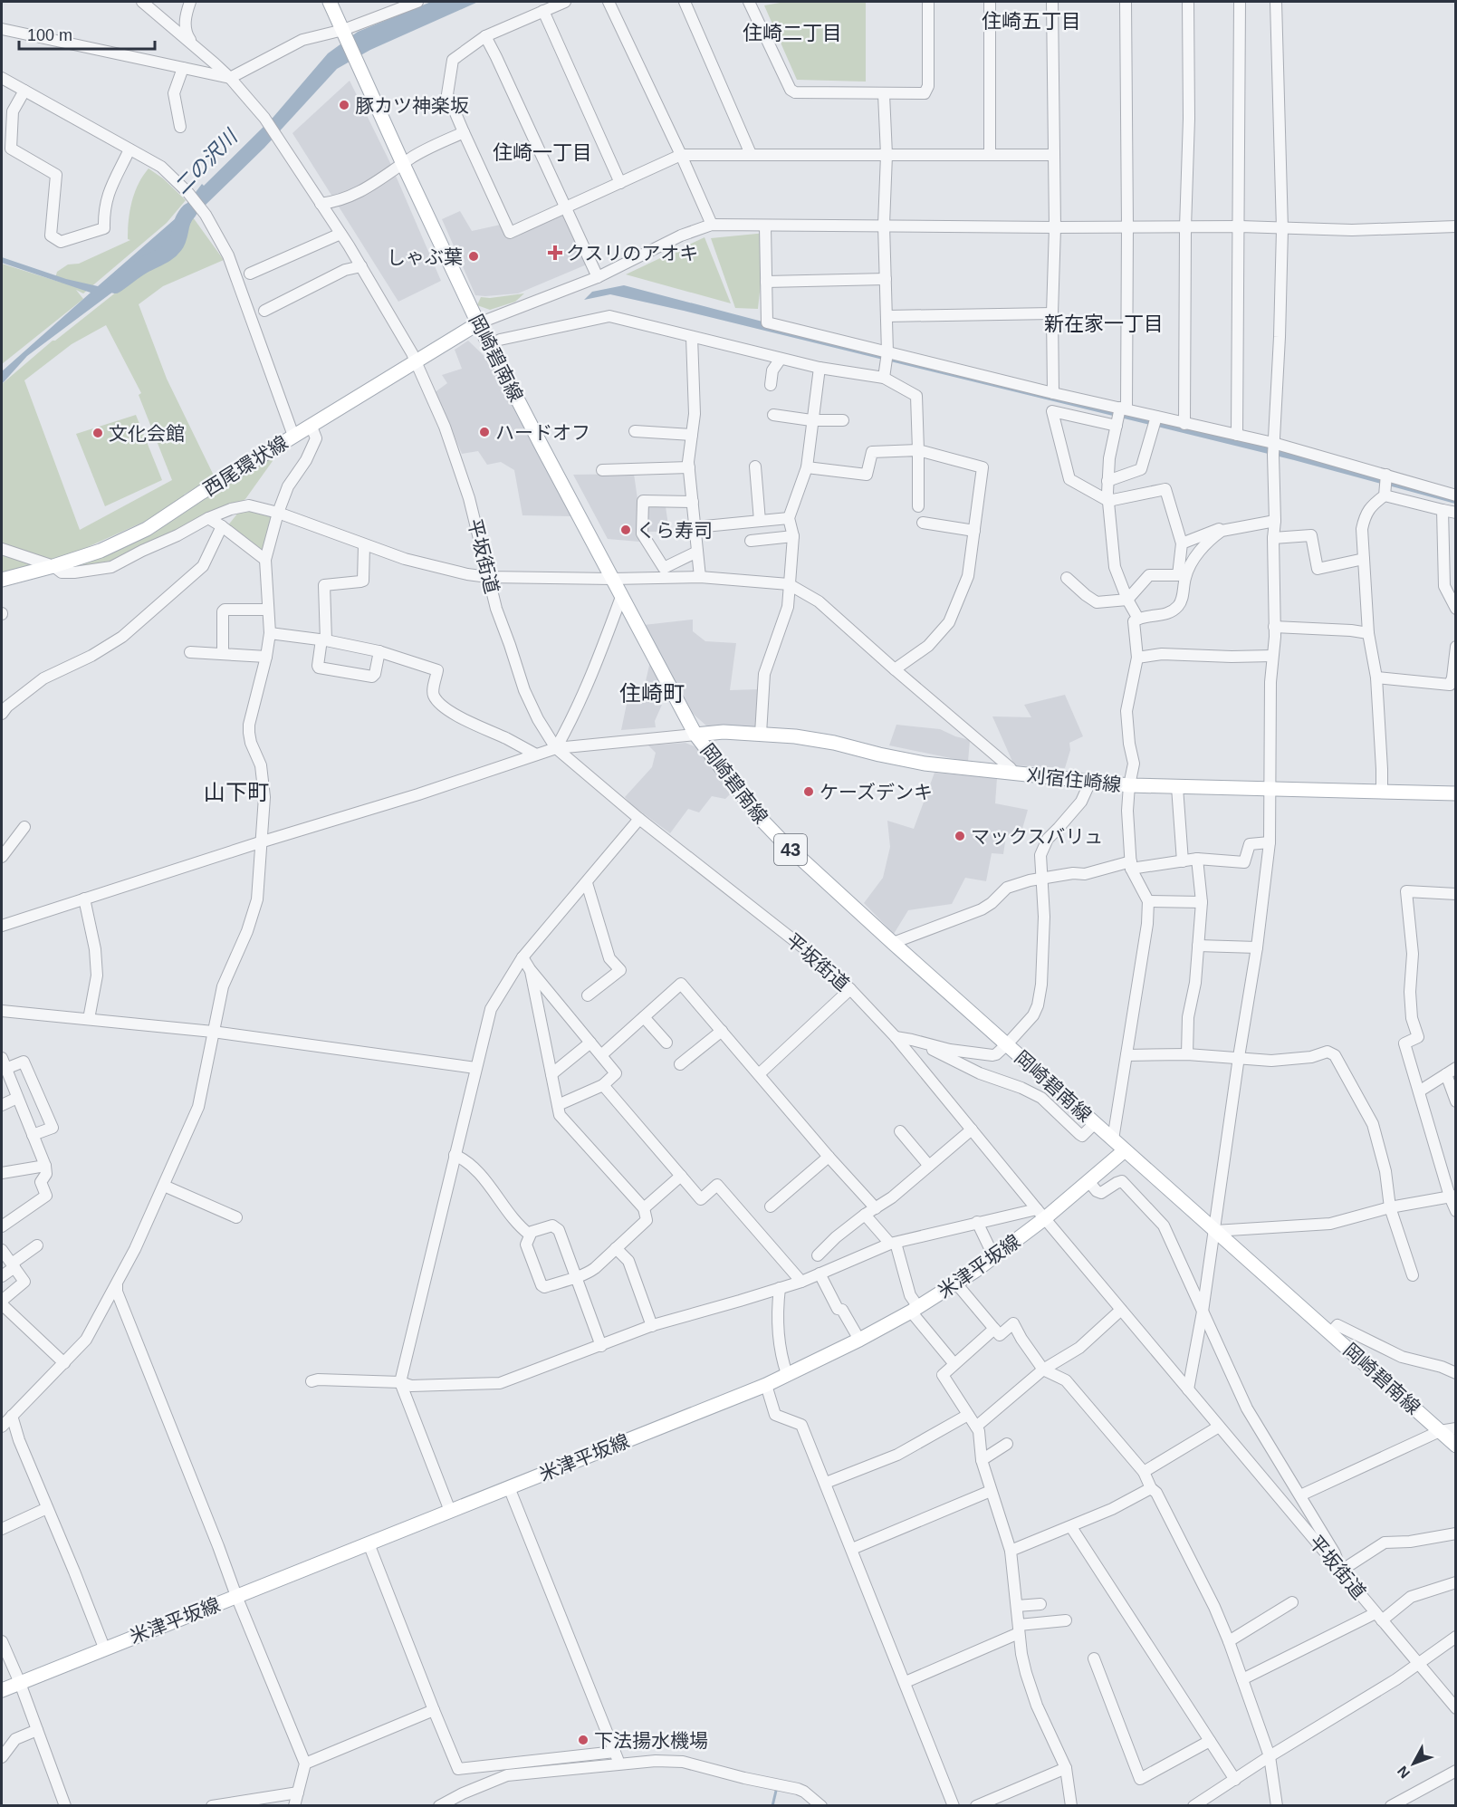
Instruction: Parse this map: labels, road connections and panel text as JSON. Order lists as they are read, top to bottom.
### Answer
{
  "streets": {
    "main road": [
      "岡崎碧南線",
      "西尾環状線",
      "刈宿住崎線",
      "43",
      "米津平坂線"
    ],
    "street": ["平坂街道"]
  },
  "crossings": [
    ["岡崎碧南線", "西尾環状線"],
    ["岡崎碧南線", "刈宿住崎線"],
    ["岡崎碧南線", "米津平坂線"],
    ["西尾環状線", "平坂街道"],
    ["平坂街道", "米津平坂線"]
  ],
  "districts": [
    "住崎五丁目",
    "住崎二丁目",
    "住崎一丁目",
    "新在家一丁目",
    "住崎町",
    "山下町"
  ],
  "water": ["二の沢川"],
  "places": {
    "other": [
      "豚カツ神楽坂",
      "しゃぶ葉",
      "ハードオフ",
      "文化会館",
      "くら寿司",
      "ケーズデンキ",
      "マックスバリュ",
      "下法揚水機場"
    ],
    "health": ["クスリのアオキ"]
  },
  "scale_bar": "100 m",
  "north": "bottom left"
}
